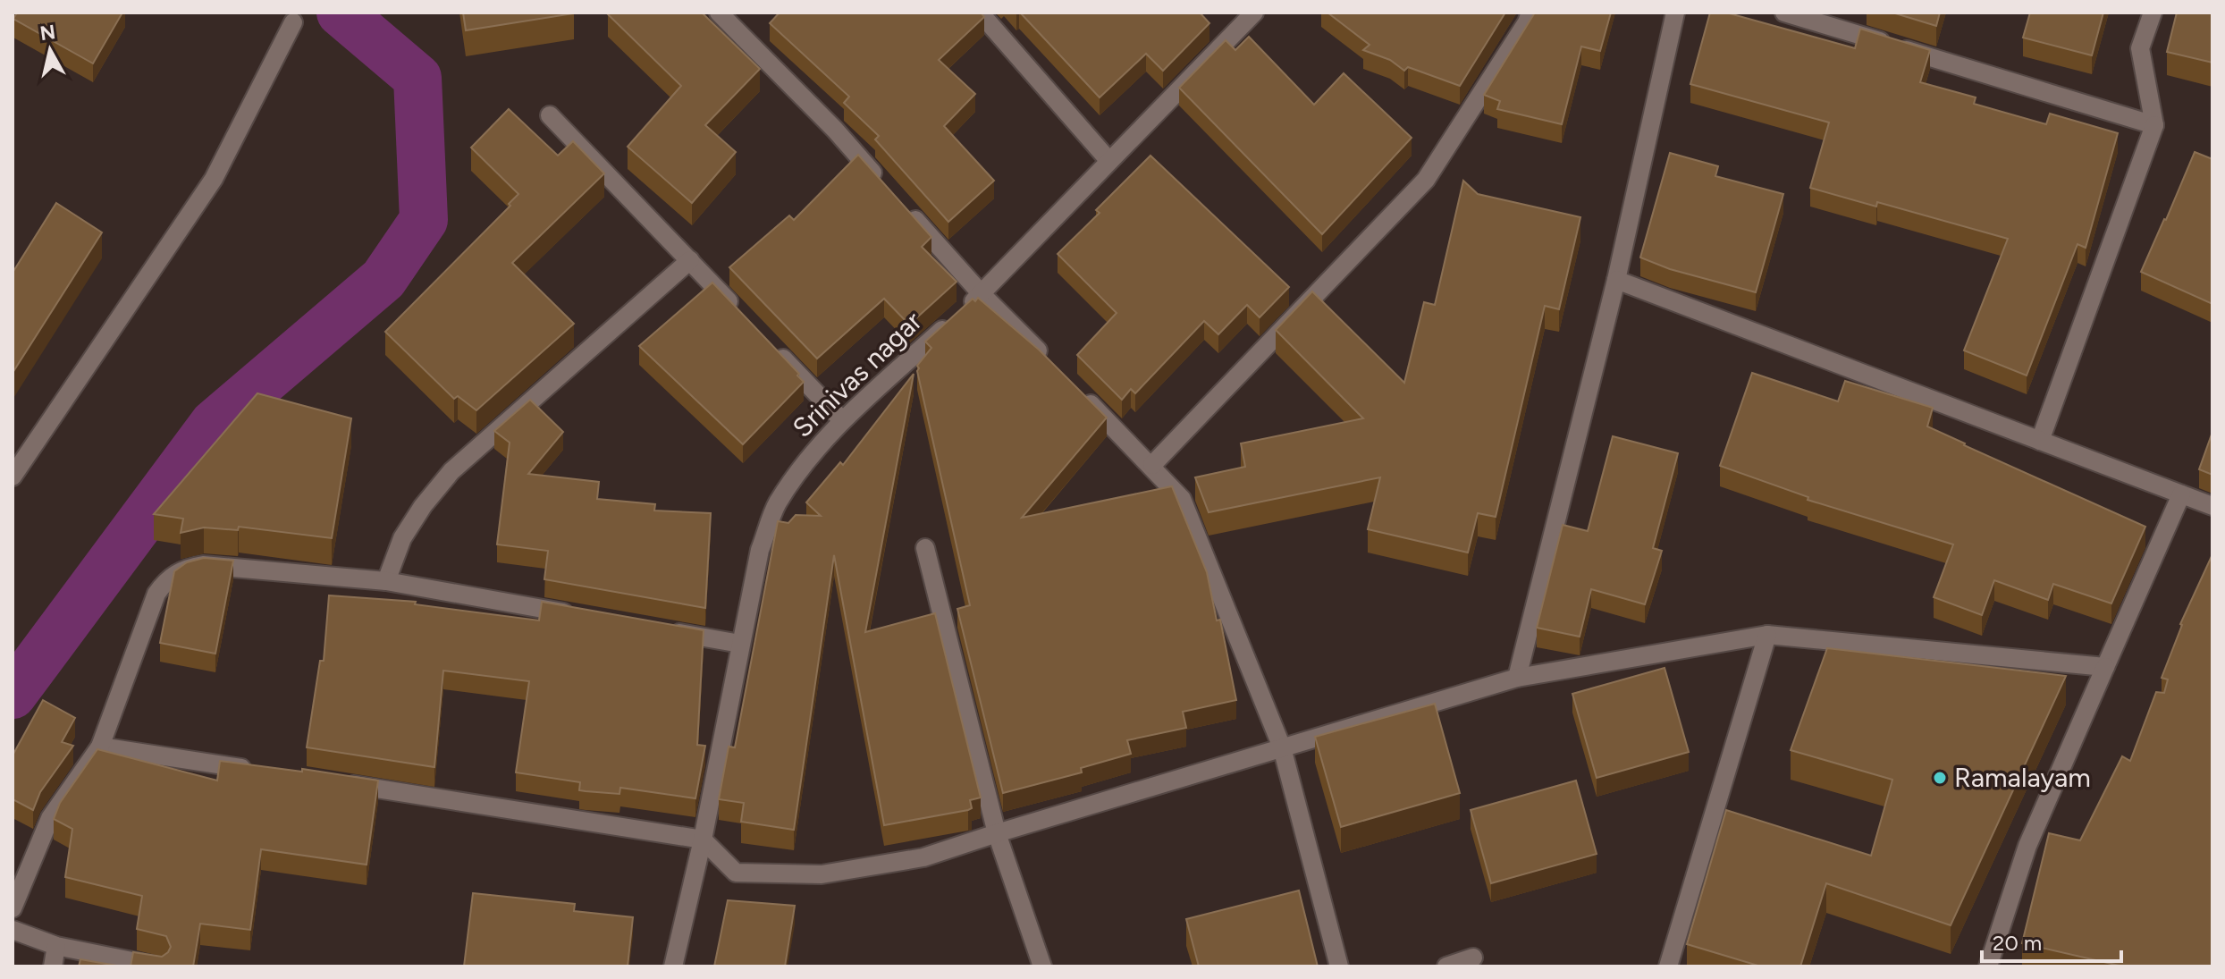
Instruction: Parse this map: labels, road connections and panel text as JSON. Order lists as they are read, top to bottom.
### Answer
{
  "streets": {
    "street": ["Srinivas nagar"]
  },
  "places": ["Ramalayam"],
  "scale_bar": "20 m",
  "north": "top"
}
